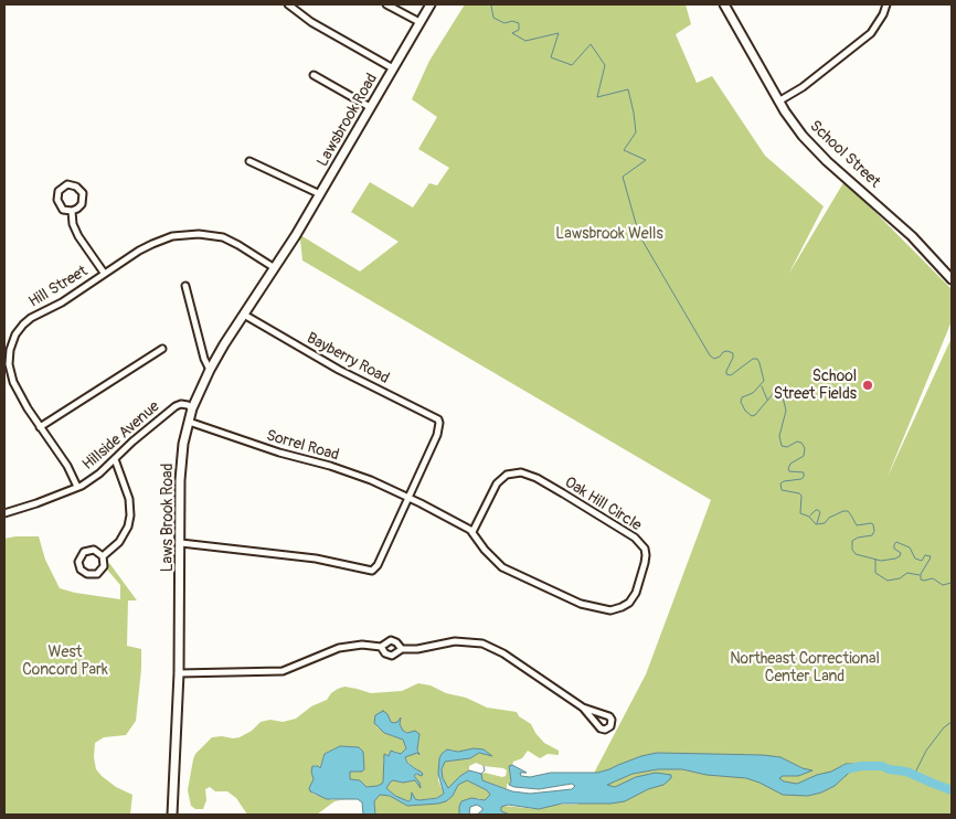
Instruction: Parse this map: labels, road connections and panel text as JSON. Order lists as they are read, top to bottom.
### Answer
{
  "streets": {
    "street": [
      "Lawsbrook Road",
      "School Street",
      "Hill Street",
      "Bayberry Road",
      "Hillside Avenue",
      "Sorrel Road",
      "Oak Hill Circle",
      "Laws Brook Road"
    ]
  },
  "crossings": [
    ["Lawsbrook Road", "Laws Brook Road"],
    ["Hill Street", "Hillside Avenue"],
    ["Hill Street", "Laws Brook Road"],
    ["Bayberry Road", "Sorrel Road"],
    ["Bayberry Road", "Oak Hill Circle"],
    ["Bayberry Road", "Laws Brook Road"],
    ["Hillside Avenue", "Laws Brook Road"],
    ["Sorrel Road", "Oak Hill Circle"],
    ["Sorrel Road", "Laws Brook Road"]
  ],
  "parks": ["Lawsbrook Wells", "West Concord Park", "Northeast Correctional Center Land"],
  "places": ["School Street Fields"]
}
